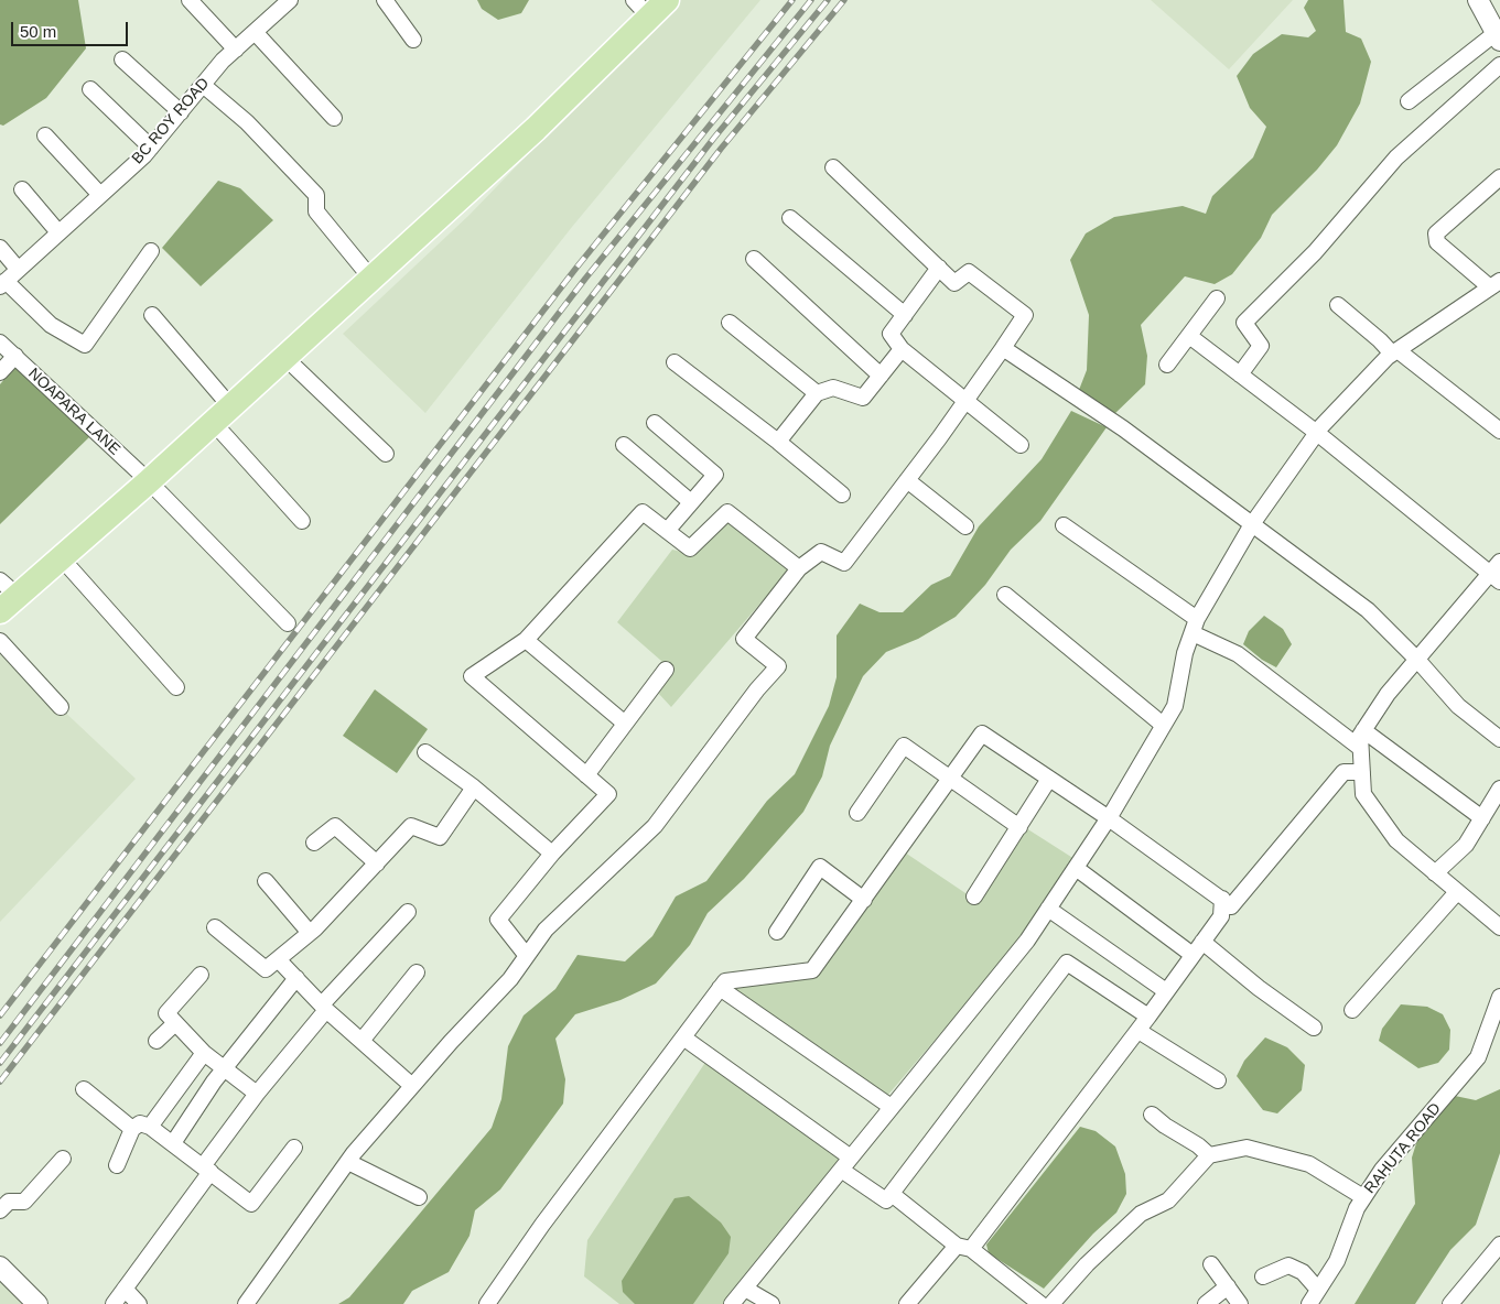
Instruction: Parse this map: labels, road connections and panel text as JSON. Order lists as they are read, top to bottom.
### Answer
{
  "streets": {
    "street": ["BC ROY ROAD", "NOAPARA LANE", "RAHUTA ROAD"]
  },
  "scale_bar": "50 m"
}
